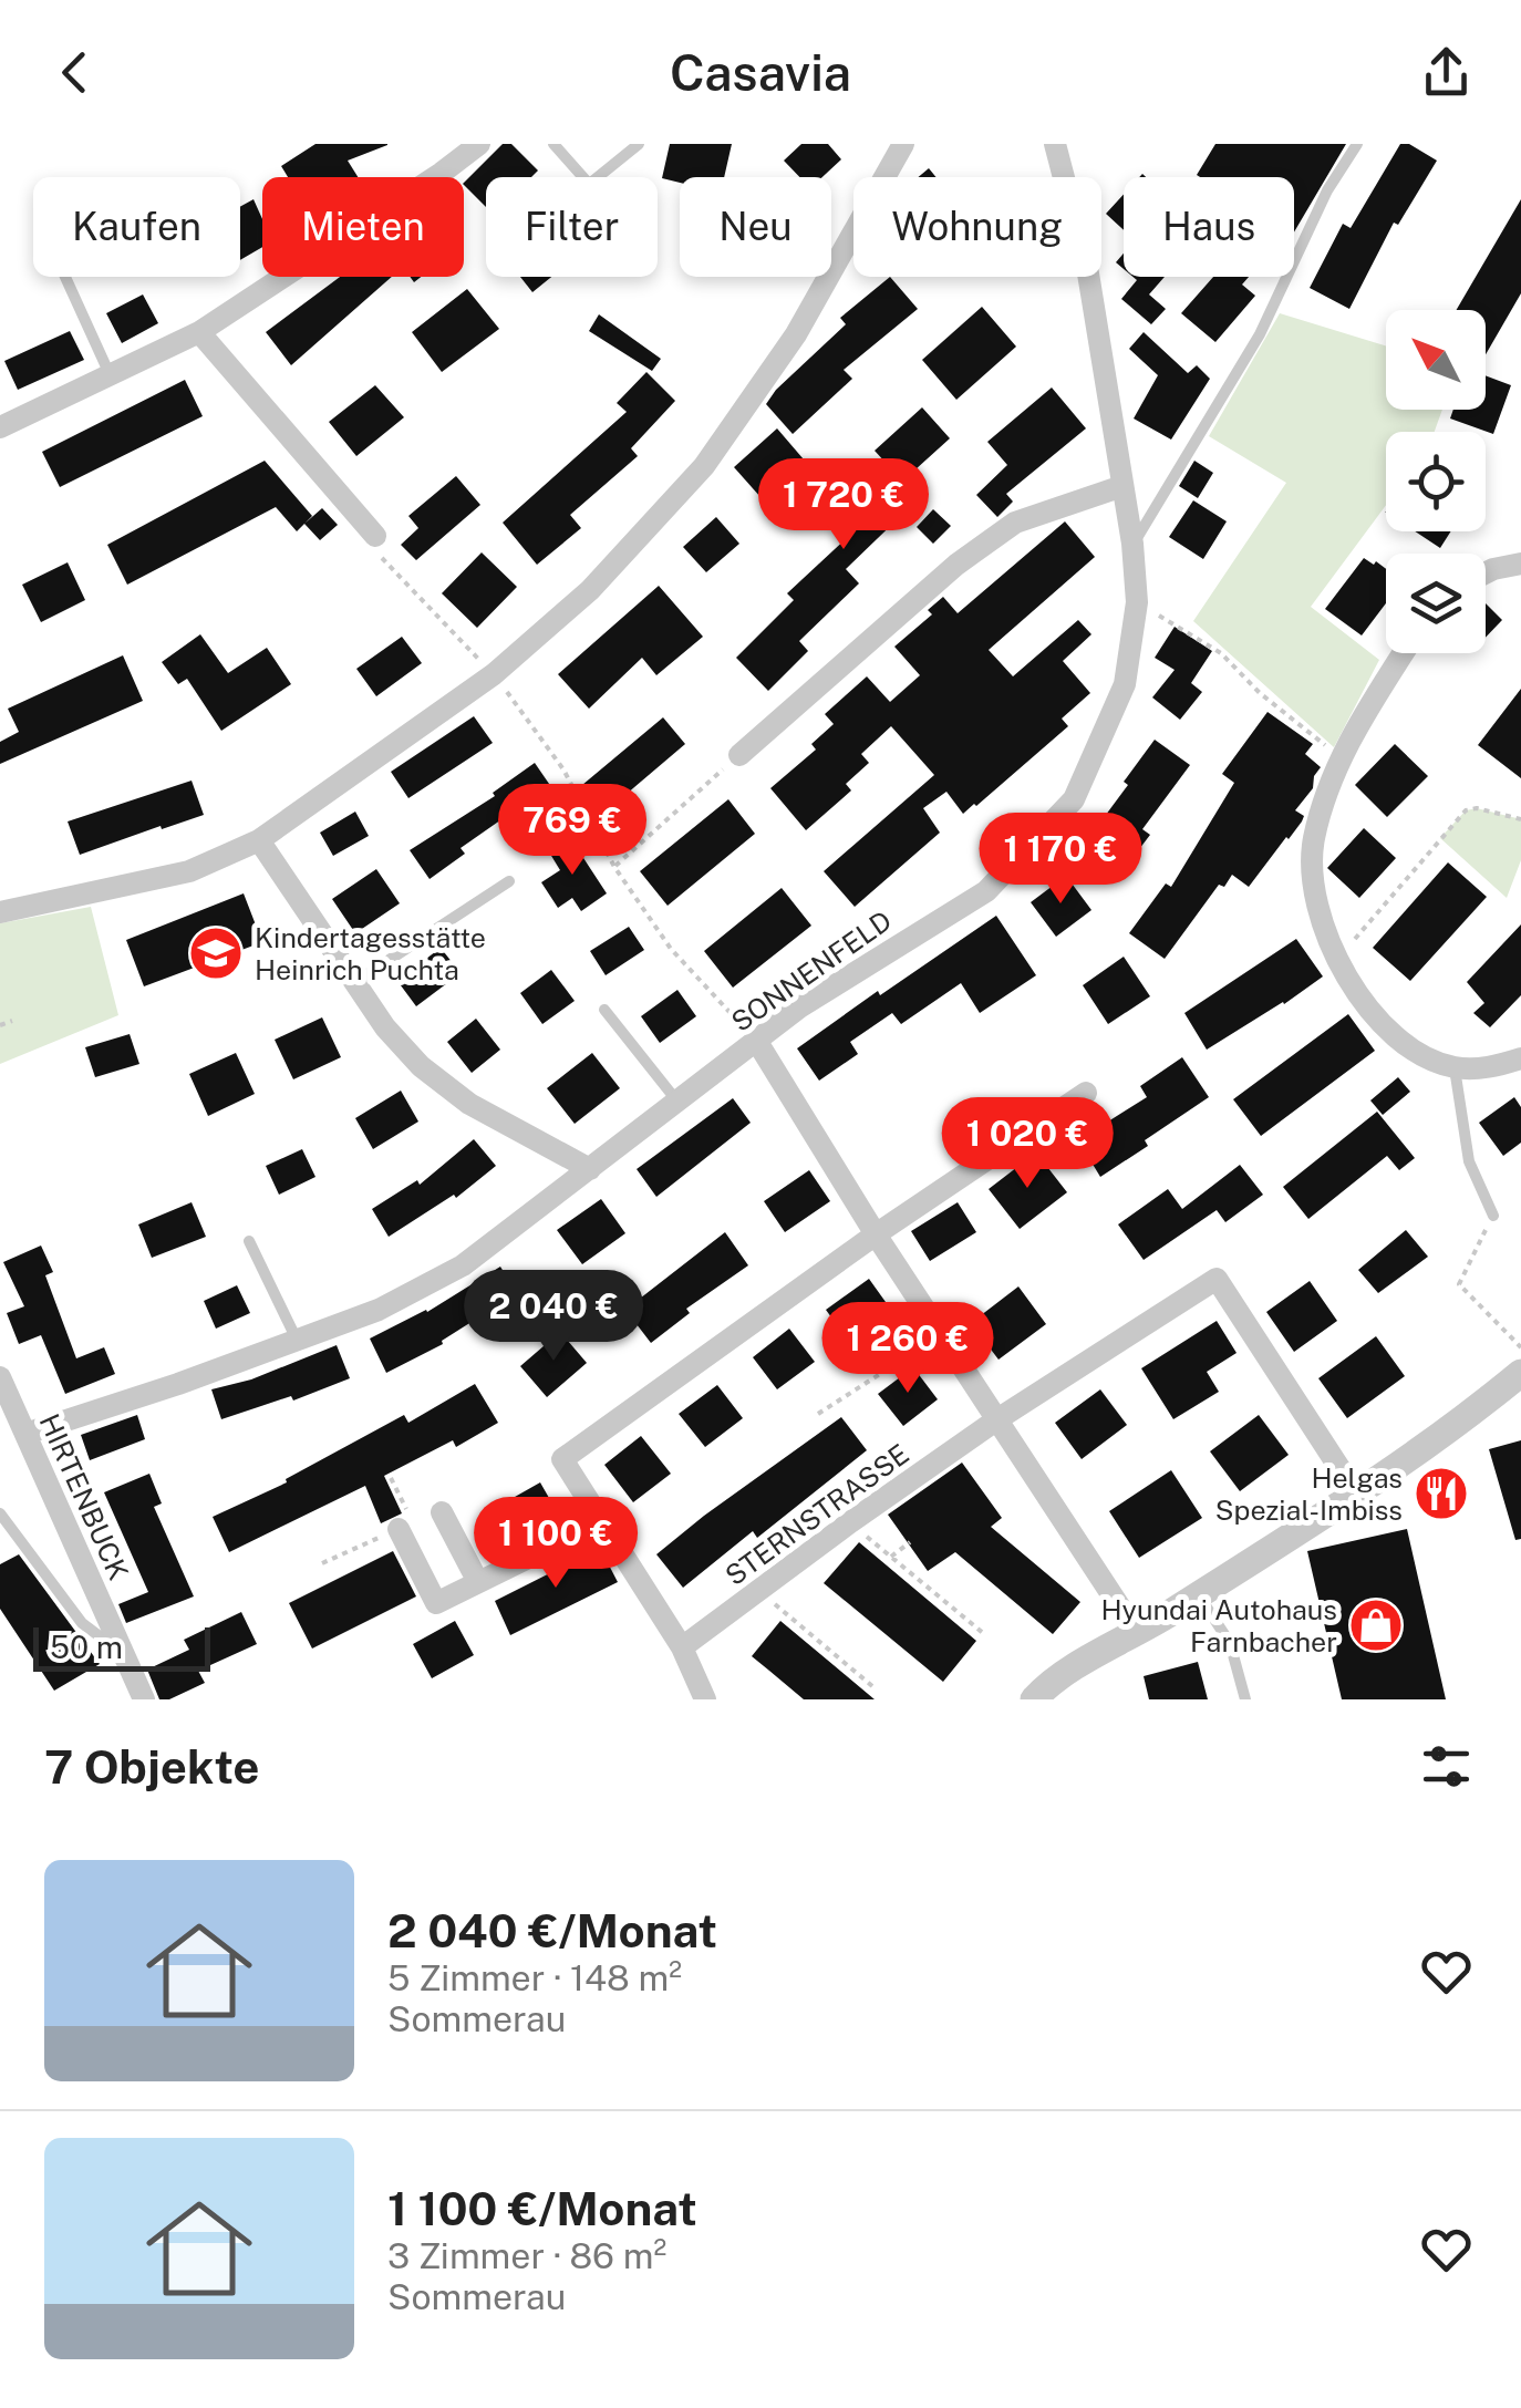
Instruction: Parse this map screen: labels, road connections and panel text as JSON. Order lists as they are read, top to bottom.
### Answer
{
  "streets": {
    "street": ["SONNENFELD", "HIRTENBUCK", "STERNSTRASSE"]
  },
  "crossings": [
    ["SONNENFELD", "HIRTENBUCK"]
  ],
  "places": {
    "school or university": ["Kindertagesstätte Heinrich Puchta"],
    "restaurant": ["Helgas Spezial-Imbiss"],
    "shop": ["Hyundai Autohaus Farnbacher"]
  },
  "scale_bar": "50 m",
  "north": "top left",
  "page": {
    "header": "Casavia",
    "chip": [
      "Kaufen",
      "Mieten",
      "Filter",
      "Neu",
      "Wohnung",
      "Haus"
    ],
    "price": [
      "1 720 €",
      "769 €",
      "1 170 €",
      "1 020 €",
      "2 040 €",
      "1 260 €",
      "1 100 €"
    ],
    "scale": "50 m",
    "heading": "7 Objekte",
    "list": [
      {
        "name": "2 040 €/Monat",
        "note": "5 Zimmer · 148 m² · Sommerau"
      },
      {
        "name": "1 100 €/Monat",
        "note": "3 Zimmer · 86 m² · Sommerau"
      }
    ]
  }
}
